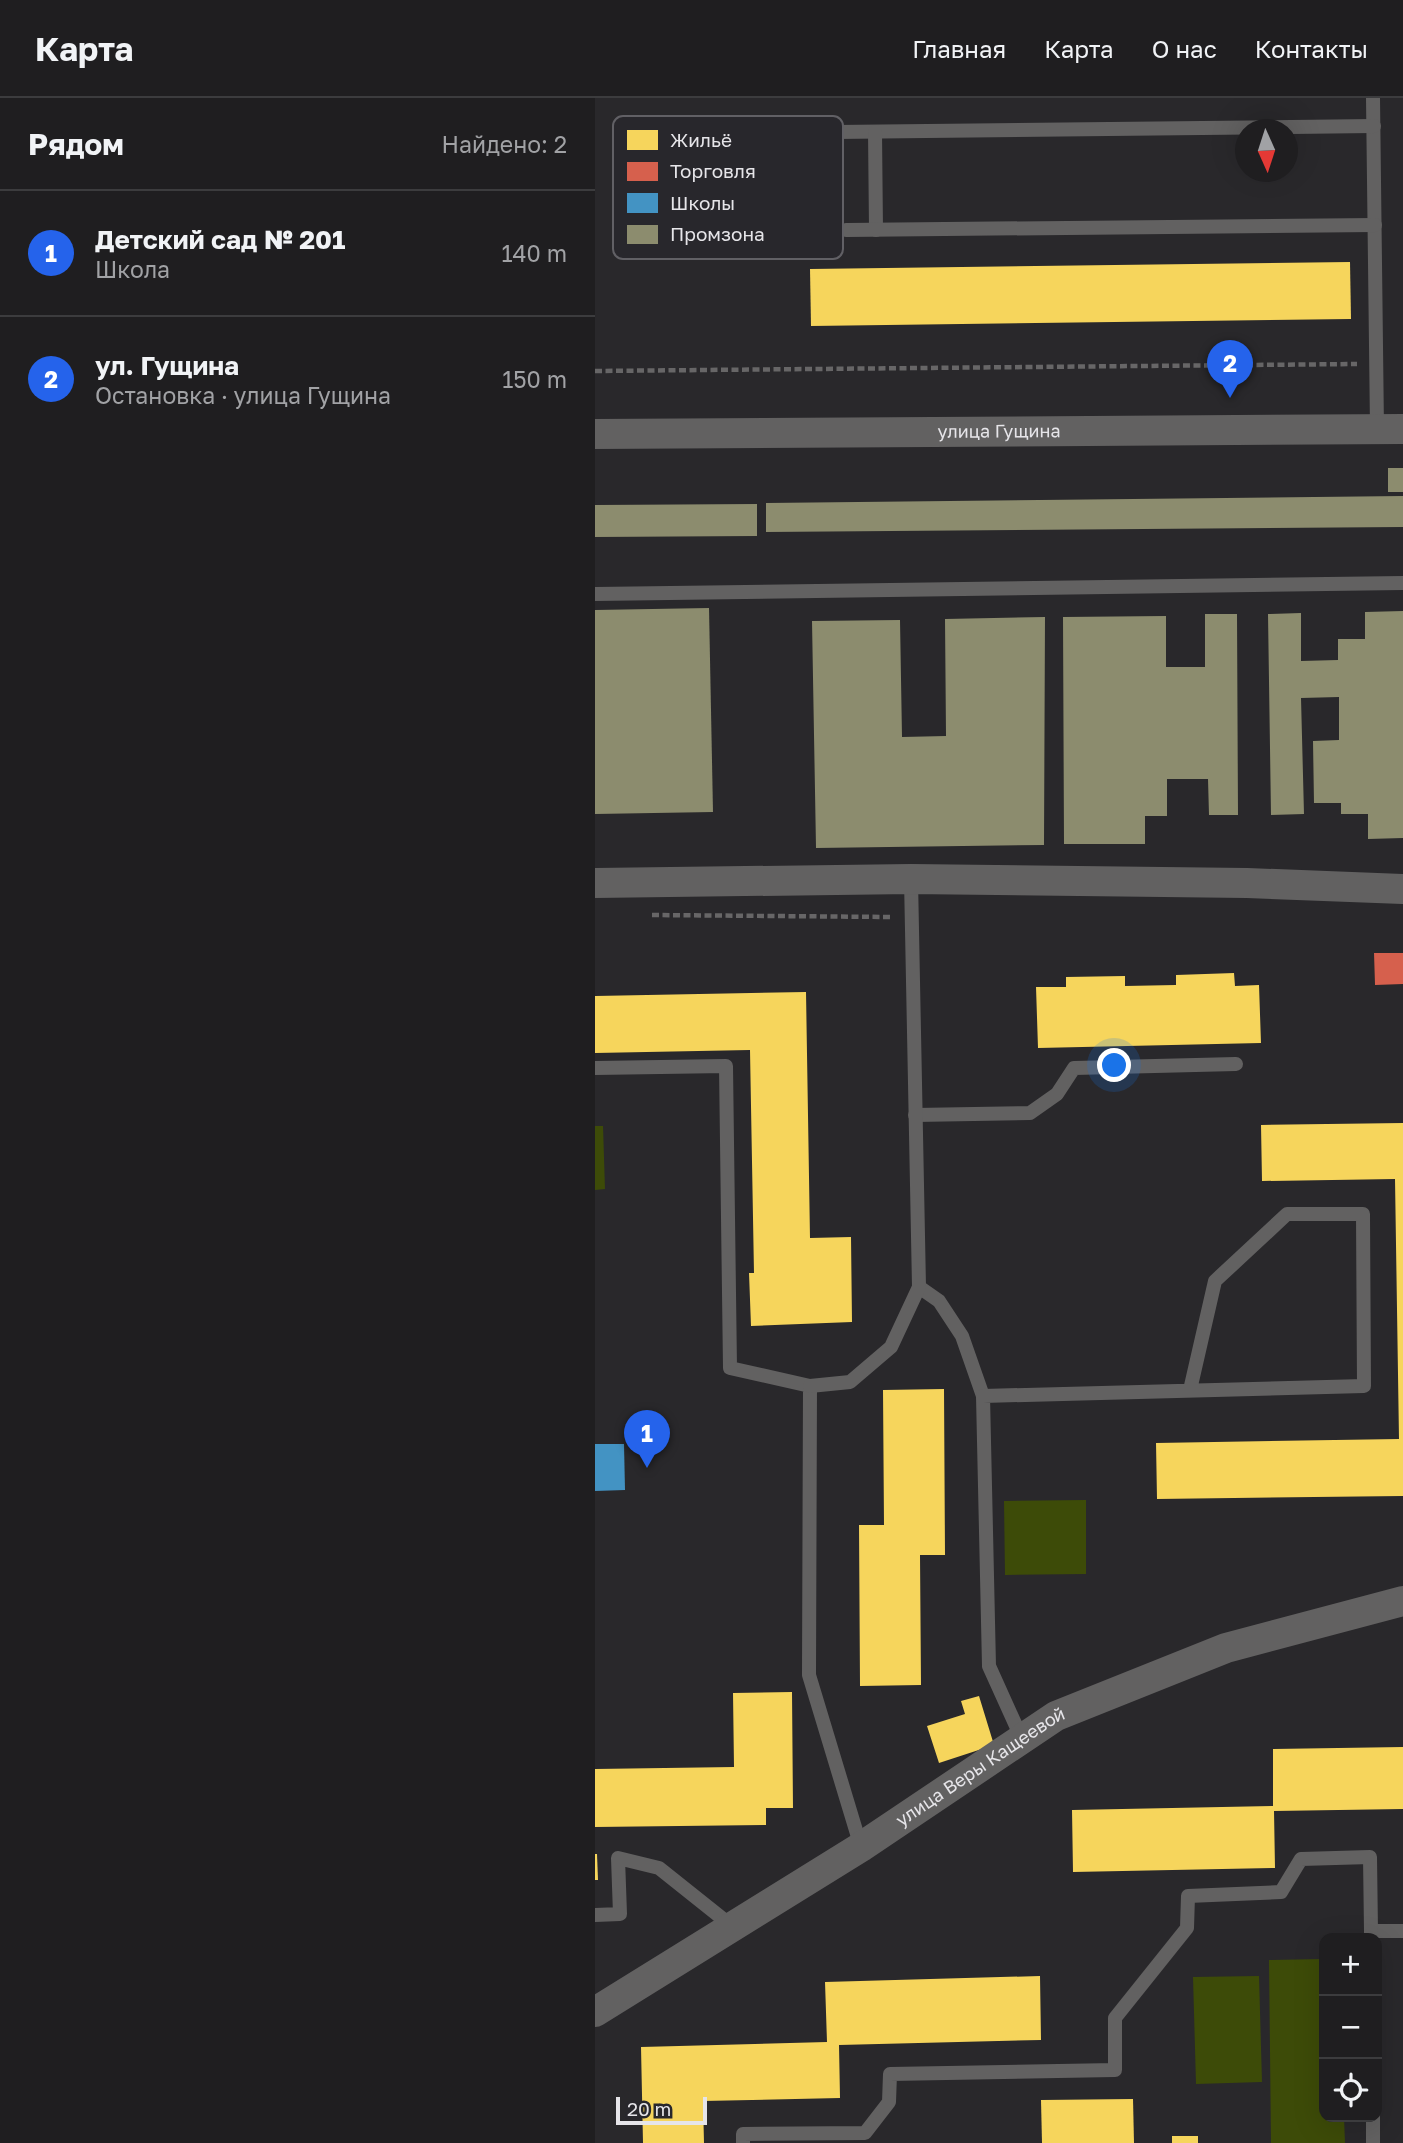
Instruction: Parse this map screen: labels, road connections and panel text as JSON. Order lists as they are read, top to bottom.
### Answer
{
  "streets": {
    "street": ["улица Гущина", "улица Веры Кащеевой"]
  },
  "legend": [
    "Жильё",
    "Торговля",
    "Школы",
    "Промзона"
  ],
  "scale_bar": "20 m",
  "north": "bottom",
  "page": {
    "header": "Карта",
    "nav": [
      "Главная",
      "Карта",
      "О нас",
      "Контакты"
    ],
    "heading": ["Рядом", "Найдено: 2"],
    "list": [
      {
        "mark": "1",
        "name": "Детский сад № 201",
        "note": "Школа",
        "value": "140 m"
      },
      {
        "mark": "2",
        "name": "ул. Гущина",
        "note": "Остановка · улица Гущина",
        "value": "150 m"
      }
    ],
    "pins": ["2", "1"],
    "map_buttons": ["+", "−"],
    "scale": "20 m"
  }
}
